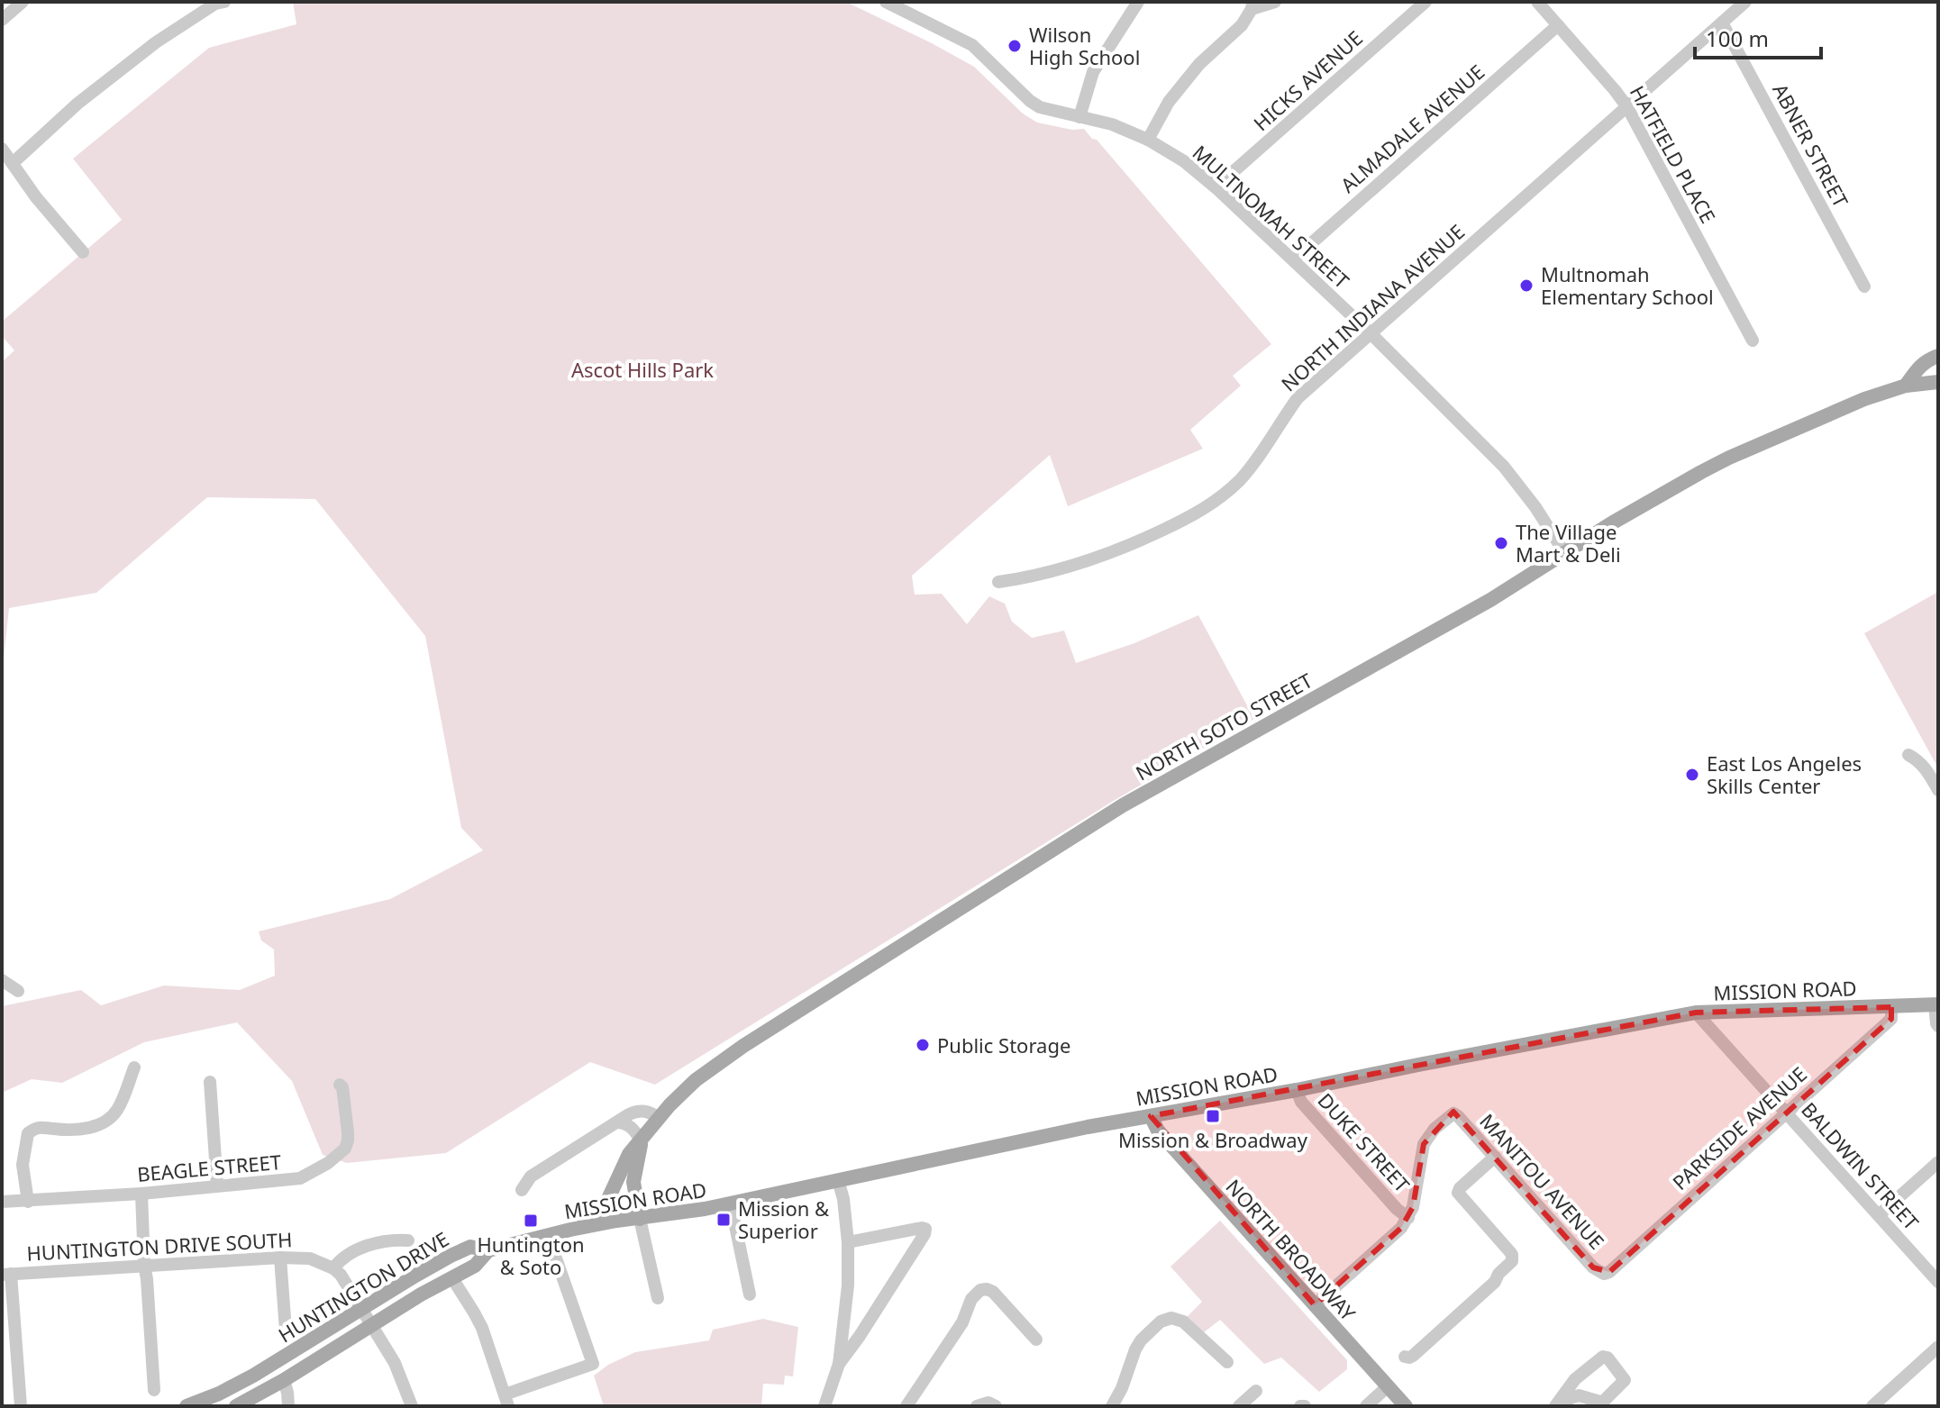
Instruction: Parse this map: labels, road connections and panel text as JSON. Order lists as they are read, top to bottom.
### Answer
{
  "streets": {
    "main road": [
      "NORTH SOTO STREET",
      "MISSION ROAD",
      "NORTH BROADWAY",
      "HUNTINGTON DRIVE"
    ],
    "street": [
      "HICKS AVENUE",
      "ALMADALE AVENUE",
      "ABNER STREET",
      "HATFIELD PLACE",
      "MULTNOMAH STREET",
      "NORTH INDIANA AVENUE",
      "PARKSIDE AVENUE",
      "DUKE STREET",
      "BALDWIN STREET",
      "BEAGLE STREET",
      "MANITOU AVENUE",
      "HUNTINGTON DRIVE SOUTH"
    ]
  },
  "crossings": [
    ["HICKS AVENUE", "MULTNOMAH STREET"],
    ["ALMADALE AVENUE", "HATFIELD PLACE"],
    ["ALMADALE AVENUE", "MULTNOMAH STREET"],
    ["ABNER STREET", "NORTH INDIANA AVENUE"],
    ["HATFIELD PLACE", "NORTH INDIANA AVENUE"],
    ["MULTNOMAH STREET", "NORTH INDIANA AVENUE"],
    ["MULTNOMAH STREET", "NORTH SOTO STREET"],
    ["NORTH SOTO STREET", "MISSION ROAD"],
    ["MISSION ROAD", "PARKSIDE AVENUE"],
    ["MISSION ROAD", "DUKE STREET"],
    ["MISSION ROAD", "BALDWIN STREET"],
    ["MISSION ROAD", "NORTH BROADWAY"],
    ["MISSION ROAD", "HUNTINGTON DRIVE"],
    ["PARKSIDE AVENUE", "BALDWIN STREET"],
    ["PARKSIDE AVENUE", "MANITOU AVENUE"],
    ["DUKE STREET", "MANITOU AVENUE"]
  ],
  "parks": ["Ascot Hills Park"],
  "places": {
    "other": [
      "Wilson High School",
      "Multnomah Elementary School",
      "The Village Mart & Deli",
      "East Los Angeles Skills Center",
      "Public Storage"
    ],
    "transit": ["Mission & Broadway", "Mission & Superior", "Huntington & Soto"]
  },
  "scale_bar": "100 m"
}
